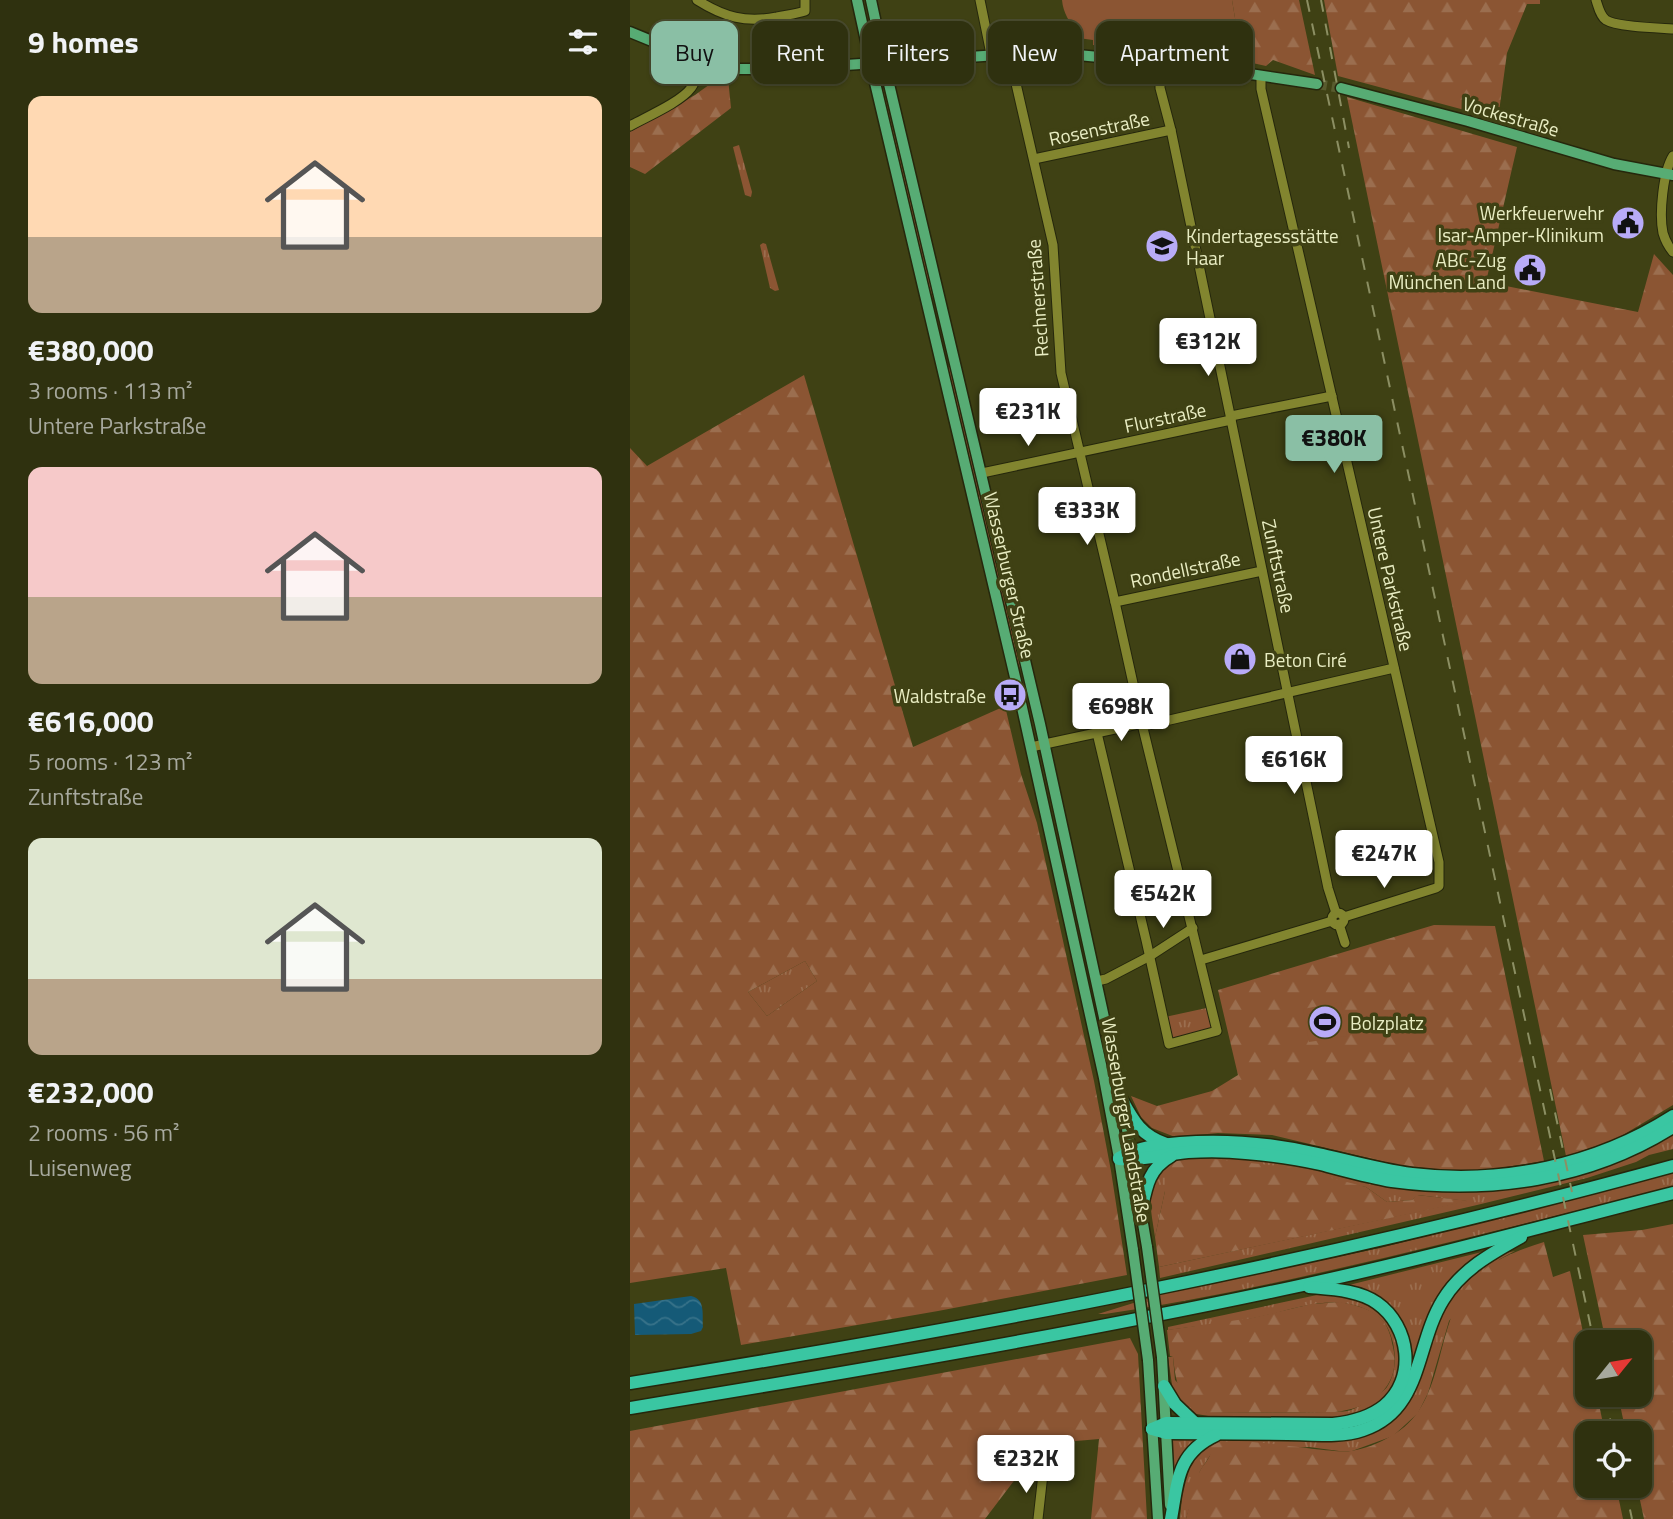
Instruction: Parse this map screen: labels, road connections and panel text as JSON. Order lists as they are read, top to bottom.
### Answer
{
  "streets": {
    "main road": ["Vockestraße", "Wasserburger Straße", "Wasserburger Landstraße"],
    "street": [
      "Rosenstraße",
      "Rechnerstraße",
      "Flurstraße",
      "Zunftstraße",
      "Rondellstraße",
      "Untere Parkstraße"
    ]
  },
  "crossings": [
    ["Rosenstraße", "Rechnerstraße"],
    ["Rosenstraße", "Zunftstraße"],
    ["Rechnerstraße", "Flurstraße"],
    ["Rechnerstraße", "Rondellstraße"],
    ["Flurstraße", "Zunftstraße"],
    ["Flurstraße", "Wasserburger Straße"],
    ["Flurstraße", "Untere Parkstraße"],
    ["Zunftstraße", "Rondellstraße"],
    ["Zunftstraße", "Untere Parkstraße"],
    ["Wasserburger Straße", "Wasserburger Landstraße"]
  ],
  "places": {
    "public building": ["Werkfeuerwehr Isar-Amper-Klinikum", "ABC-Zug München Land"],
    "school or university": ["Kindertagessstätte Haar"],
    "shop": ["Beton Ciré"],
    "bus stop": ["Waldstraße"],
    "sports": ["Bolzplatz"]
  },
  "north": "top right",
  "page": {
    "heading": "9 homes",
    "chip": [
      "Buy",
      "Rent",
      "Filters",
      "New",
      "Apartment"
    ],
    "list": [
      {
        "name": "€380,000",
        "note": "3 rooms · 113 m² · Untere Parkstraße"
      },
      {
        "name": "€616,000",
        "note": "5 rooms · 123 m² · Zunftstraße"
      },
      {
        "name": "€232,000",
        "note": "2 rooms · 56 m² · Luisenweg"
      }
    ],
    "price": [
      "€312K",
      "€231K",
      "€380K",
      "€333K",
      "€698K",
      "€616K",
      "€247K",
      "€542K",
      "€232K"
    ]
  }
}
